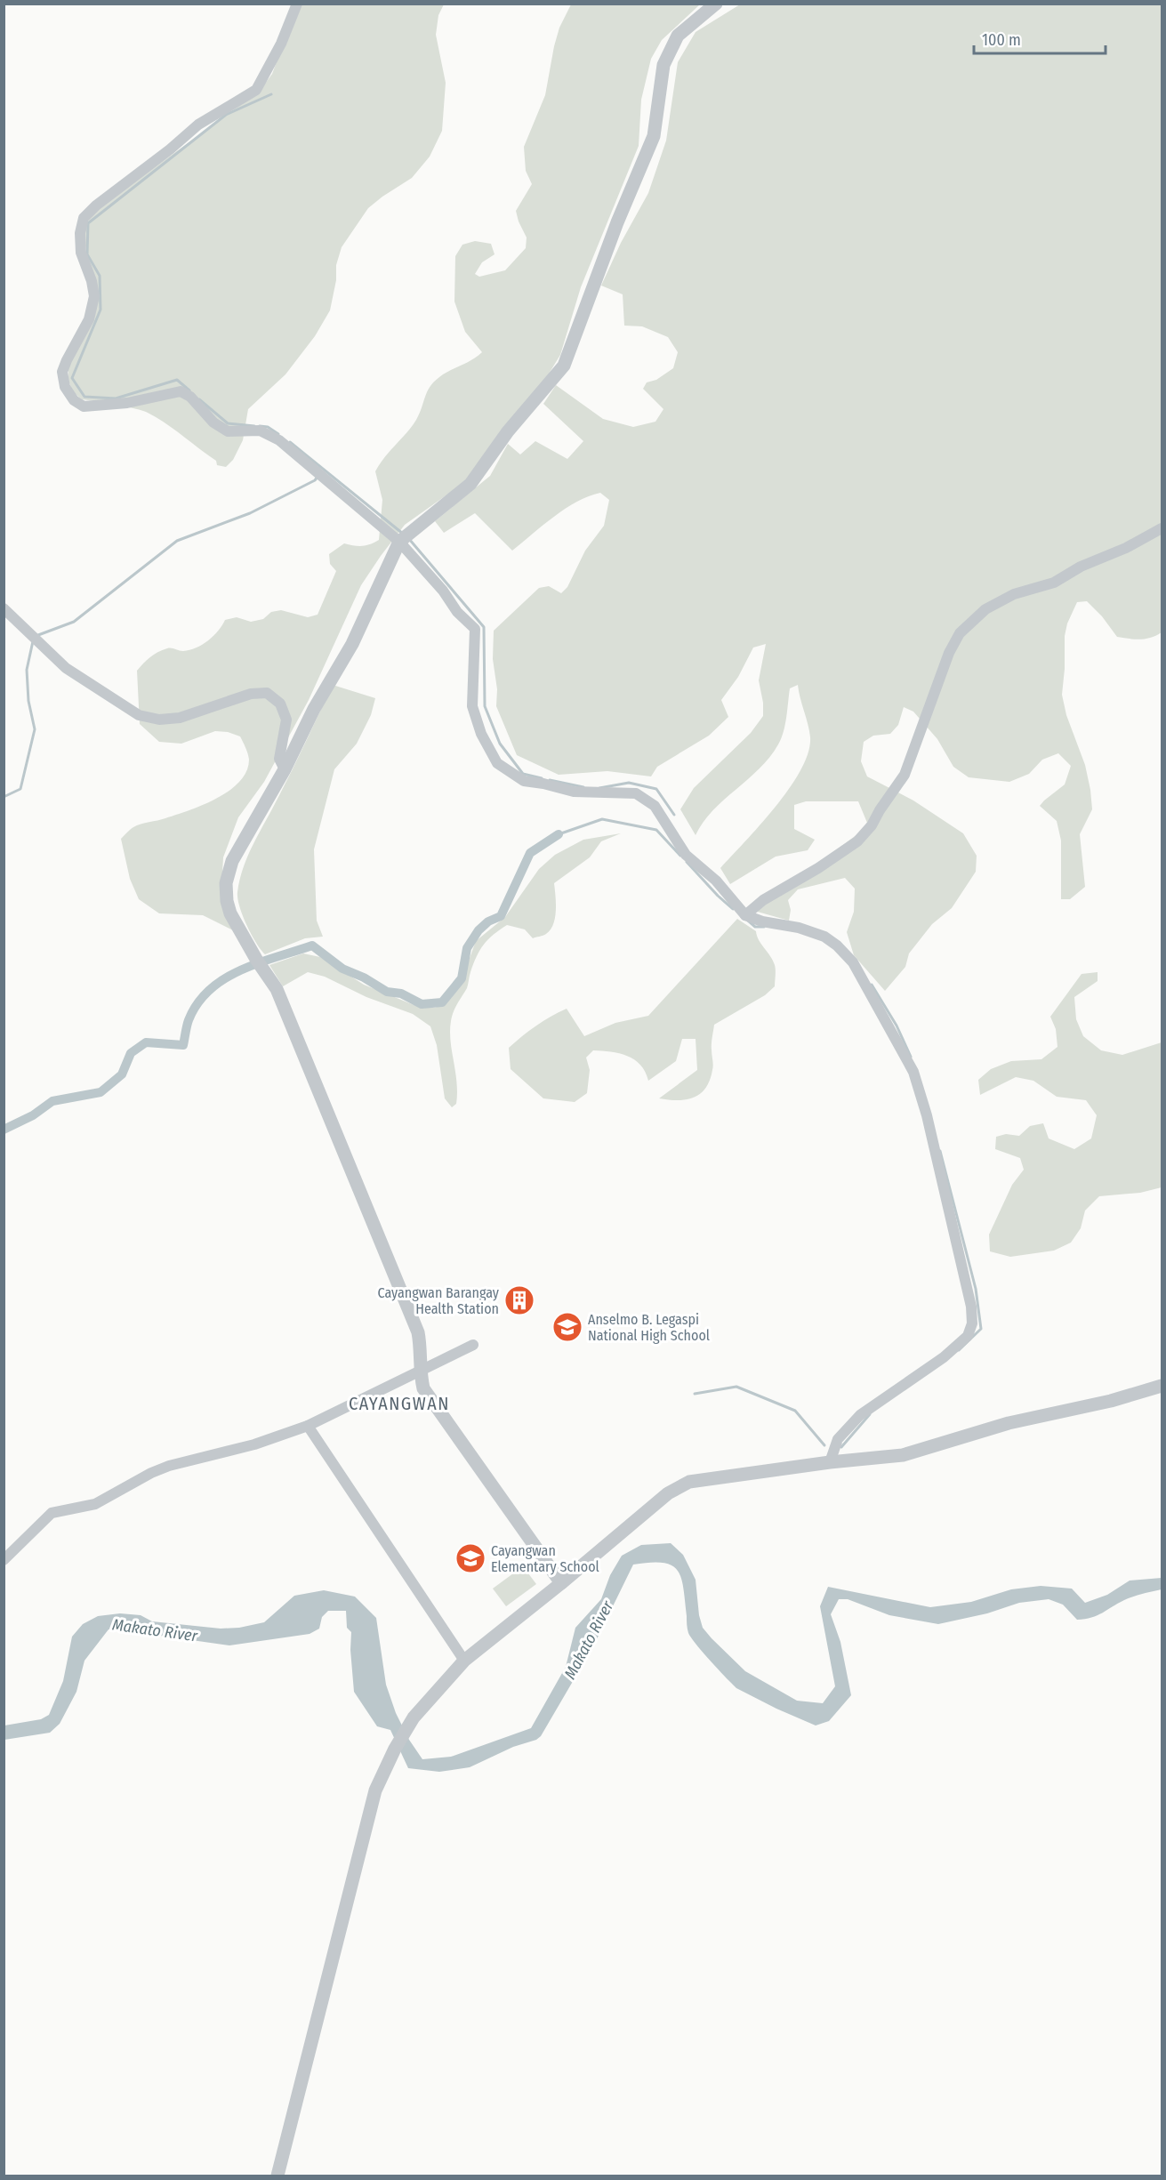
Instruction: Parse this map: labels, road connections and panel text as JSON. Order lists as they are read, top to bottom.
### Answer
{
  "districts": ["CAYANGWAN"],
  "water": ["Makato River"],
  "places": {
    "building": ["Cayangwan Barangay Health Station"],
    "school or university": ["Anselmo B. Legaspi National High School", "Cayangwan Elementary School"]
  },
  "scale_bar": "100 m"
}
